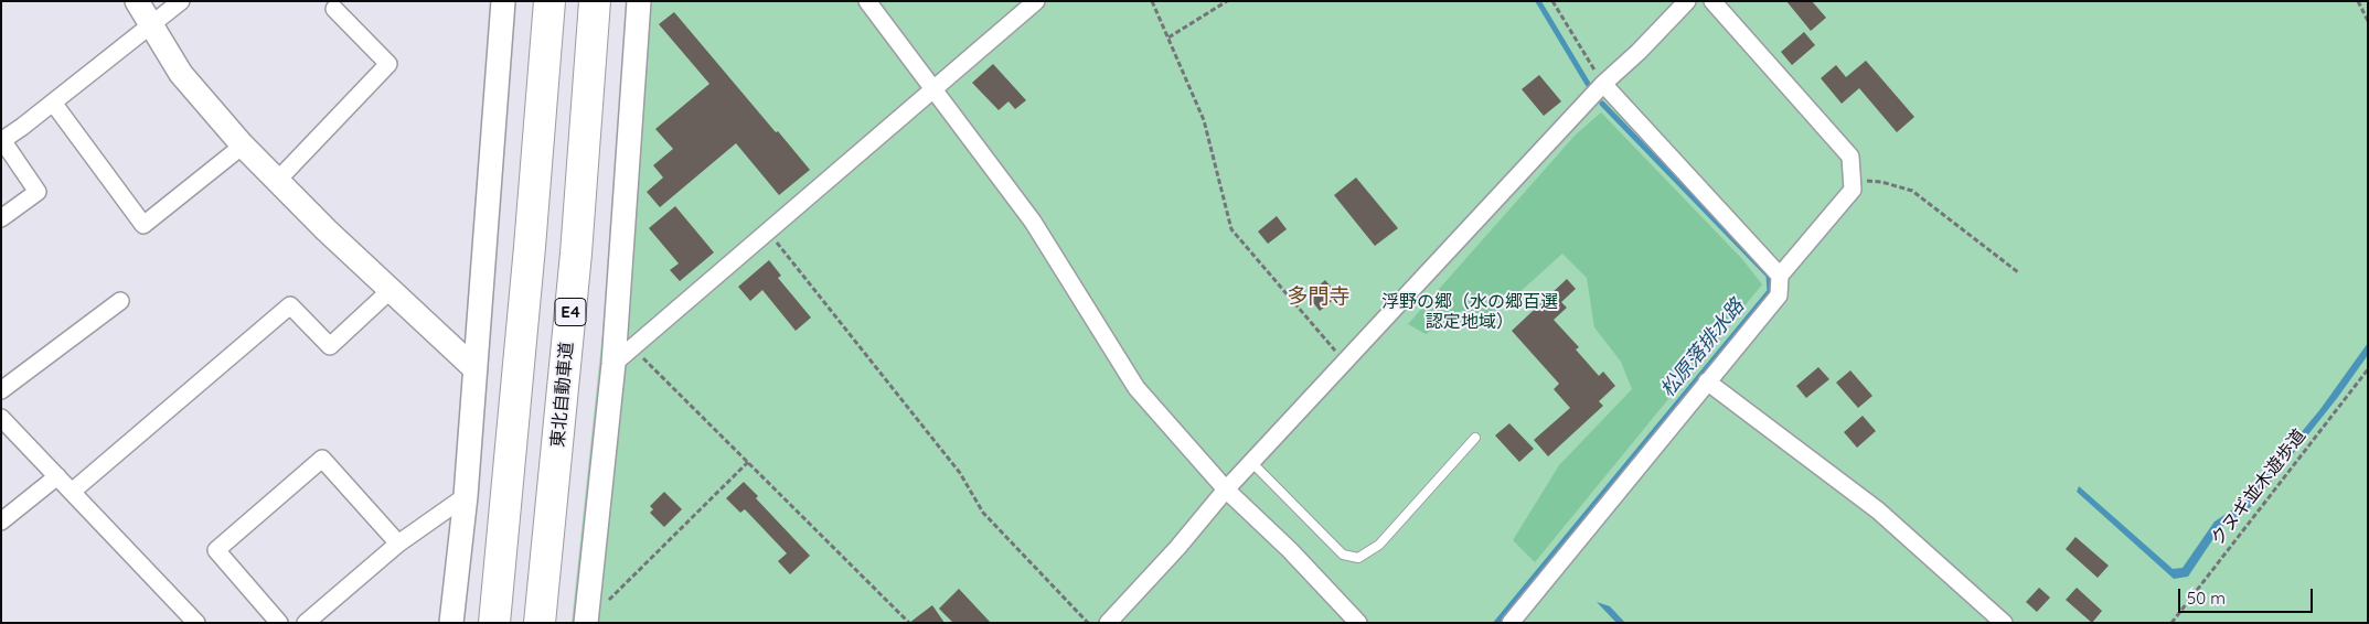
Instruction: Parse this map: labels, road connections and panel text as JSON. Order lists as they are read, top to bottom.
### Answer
{
  "streets": {
    "highway": ["E4", "東北自動車道"],
    "path": ["クヌギ並木遊歩道"]
  },
  "districts": ["多門寺"],
  "water": ["松原落排水路"],
  "parks": ["浮野の郷（水の郷百選 認定地域）"],
  "scale_bar": "50 m"
}
